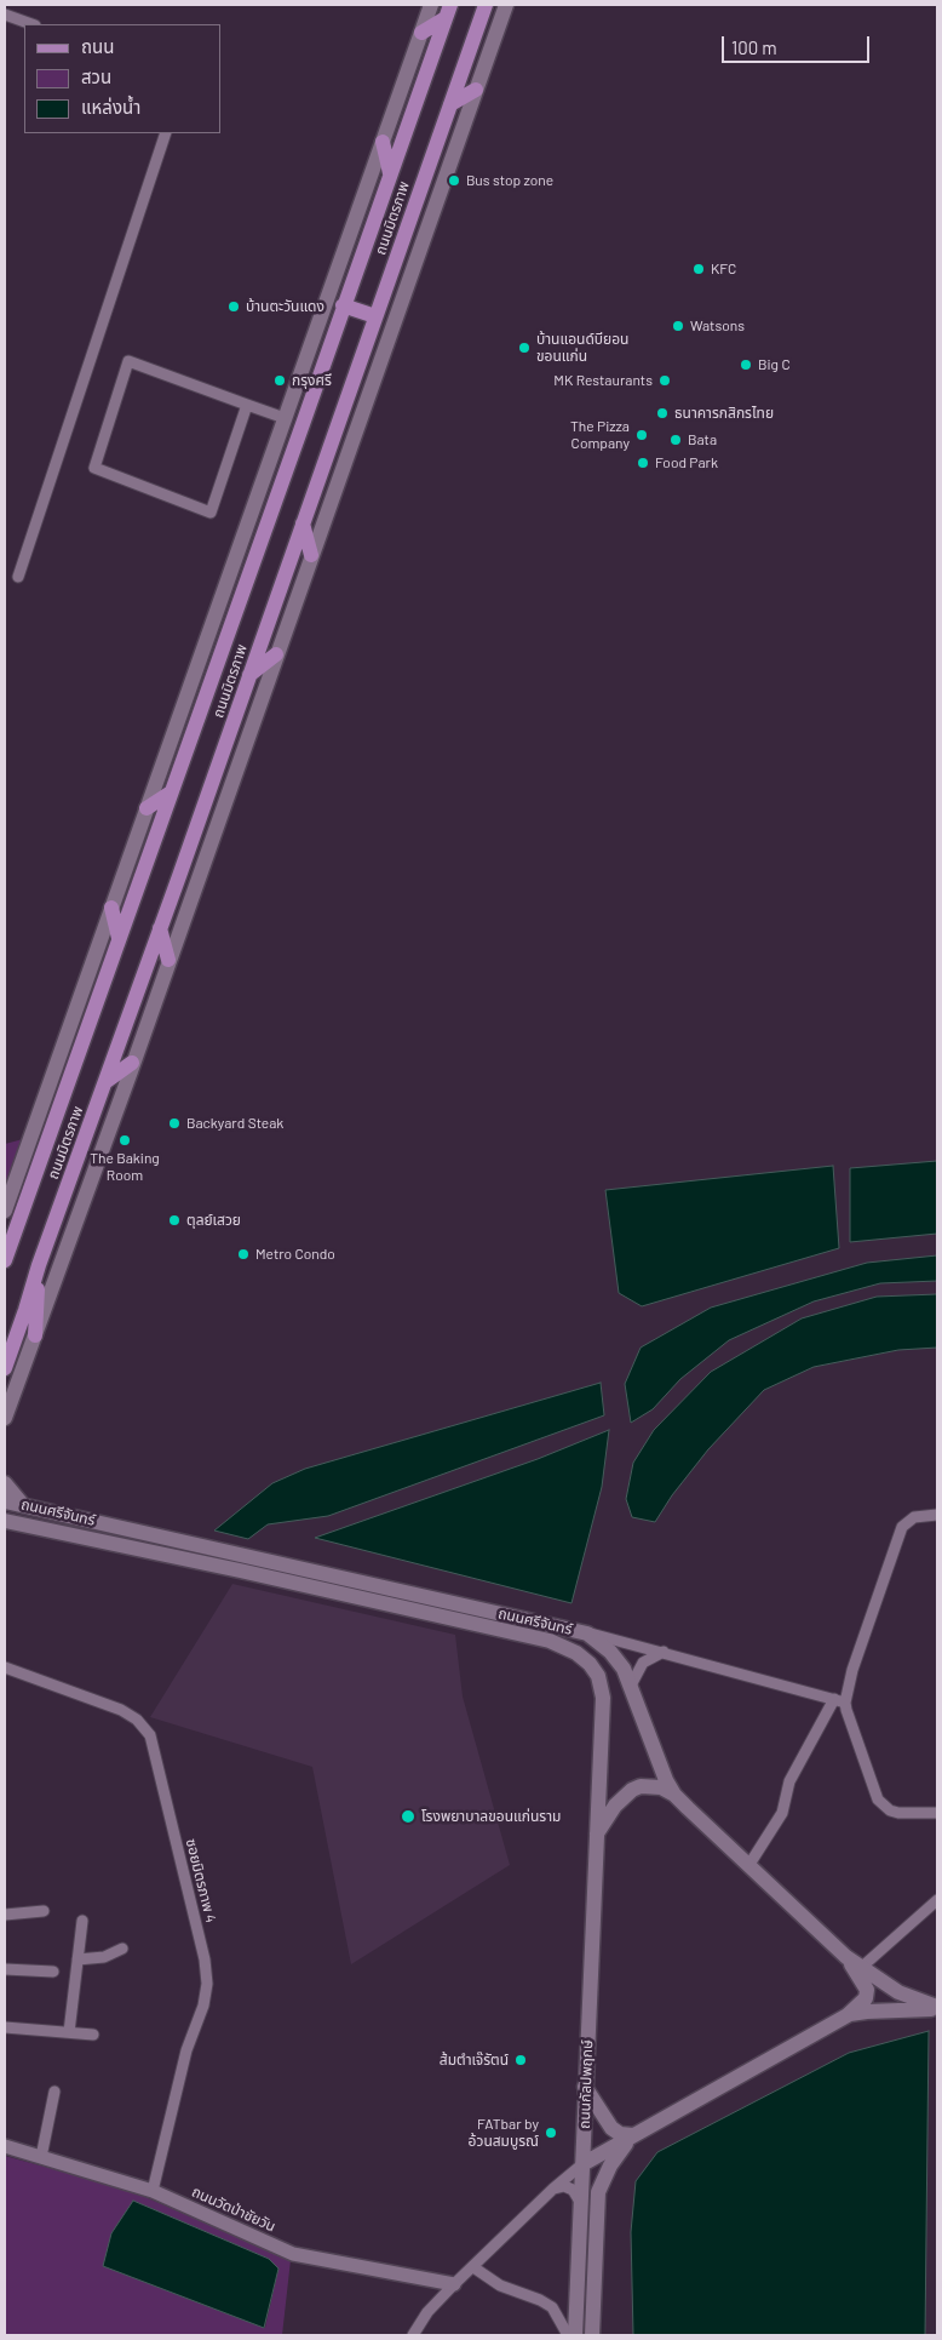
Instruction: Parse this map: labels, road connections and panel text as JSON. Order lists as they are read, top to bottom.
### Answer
{
  "streets": {
    "main road": ["ถนนมิตรภาพ", "ถนนศรีจันทร์", "ถนนกัลปพฤกษ์"],
    "street": ["ซอยมิตรภาพ 4", "ถนนวัดป่าชัยวัน"]
  },
  "crossings": [
    ["ถนนศรีจันทร์", "ถนนกัลปพฤกษ์"],
    ["ซอยมิตรภาพ 4", "ถนนวัดป่าชัยวัน"]
  ],
  "places": [
    "Bus stop zone",
    "KFC",
    "บ้านตะวันแดง",
    "Watsons",
    "บ้านแอนด์บียอน ขอนแก่น",
    "Big C",
    "กรุงศรี",
    "MK Restaurants",
    "ธนาคารกสิกรไทย",
    "The Pizza Company",
    "Bata",
    "Food Park",
    "Backyard Steak",
    "The Baking Room",
    "ตุลย์เสวย",
    "Metro Condo",
    "โรงพยาบาลขอนแก่นราม",
    "ส้มตำเจ๊รัตน์",
    "FATbar by อ้วนสมบูรณ์"
  ],
  "legend": ["ถนน", "สวน", "แหล่งน้ำ"],
  "scale_bar": "100 m"
}
